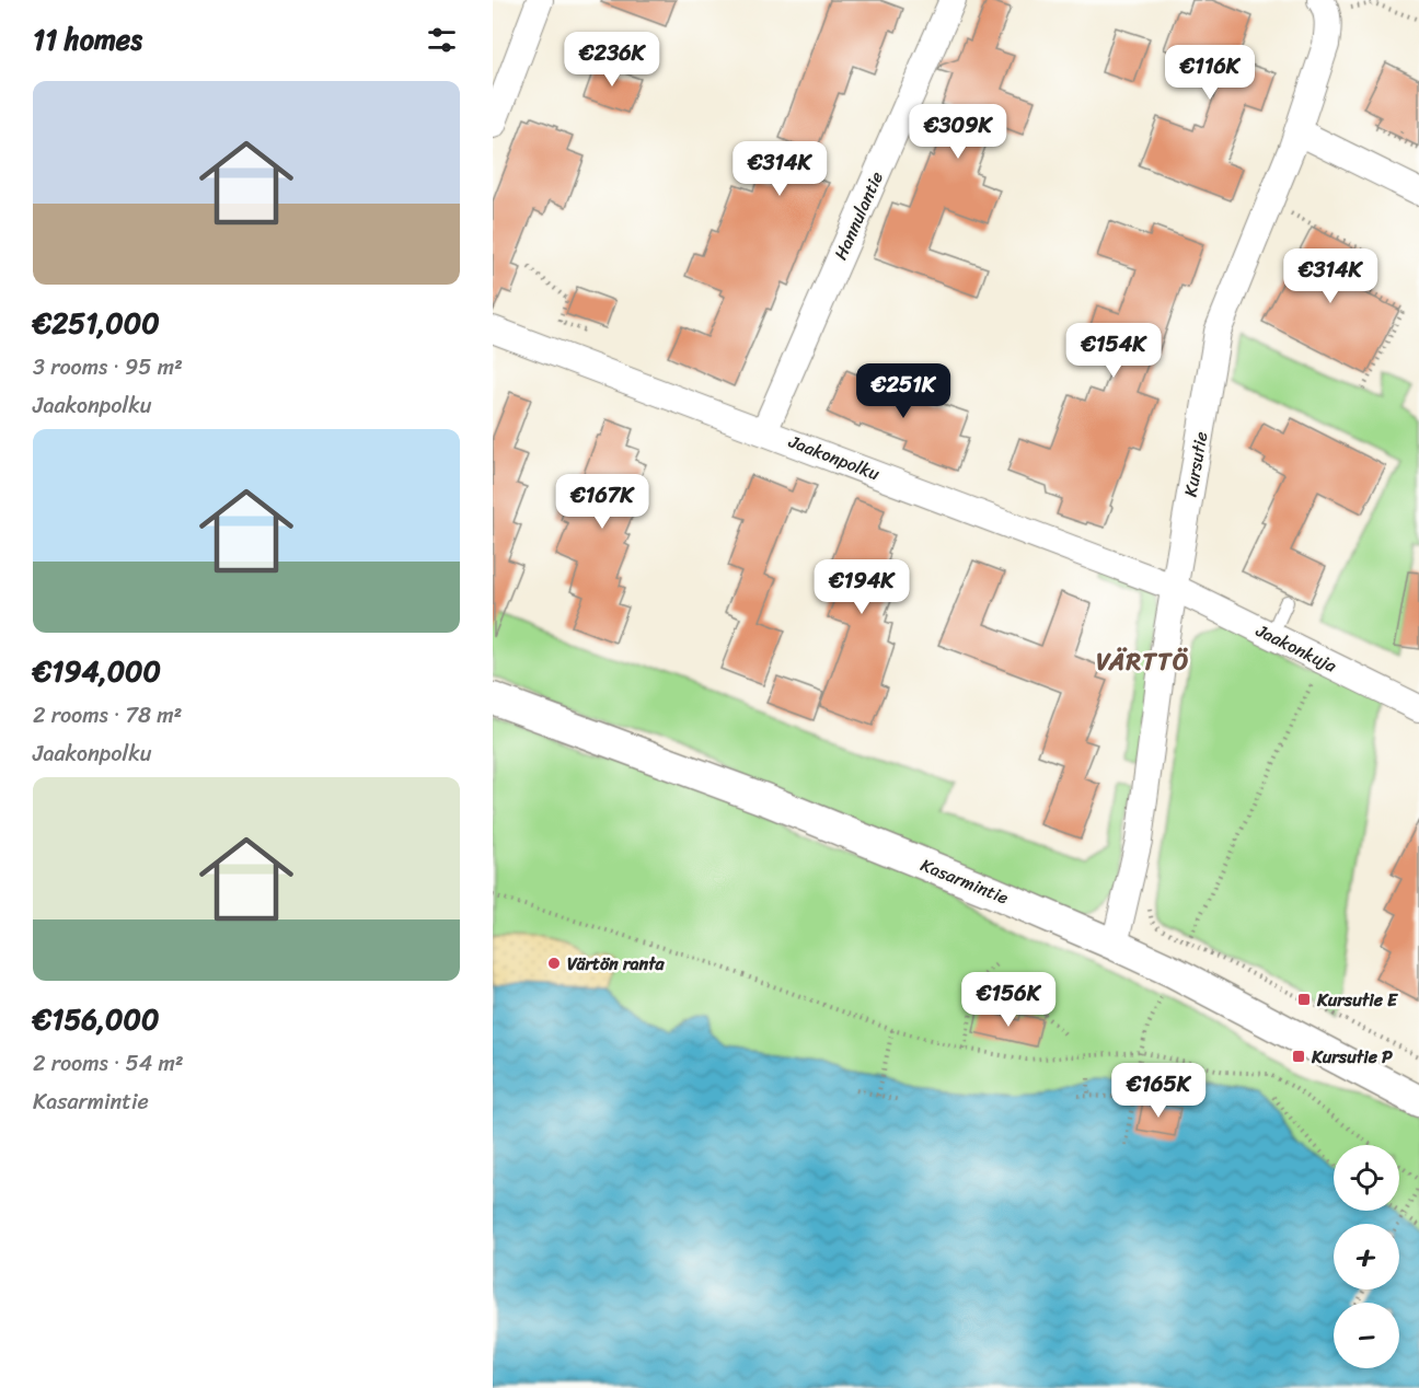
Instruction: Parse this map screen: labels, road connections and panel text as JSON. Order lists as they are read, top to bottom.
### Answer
{
  "streets": {
    "street": [
      "Hannulantie",
      "Jaakonpolku",
      "Kursutie",
      "Jaakonkuja",
      "Kasarmintie"
    ]
  },
  "crossings": [
    ["Hannulantie", "Jaakonpolku"],
    ["Jaakonpolku", "Kursutie"],
    ["Jaakonpolku", "Jaakonkuja"],
    ["Kursutie", "Jaakonkuja"],
    ["Kursutie", "Kasarmintie"]
  ],
  "districts": ["VÄRTTÖ"],
  "places": {
    "other": ["Värtön ranta"],
    "transit": ["Kursutie E", "Kursutie P"]
  },
  "page": {
    "heading": "11 homes",
    "price": [
      "€236K",
      "€116K",
      "€309K",
      "€314K",
      "€314K",
      "€154K",
      "€251K",
      "€167K",
      "€194K",
      "€156K",
      "€165K"
    ],
    "list": [
      {
        "name": "€251,000",
        "note": "3 rooms · 95 m² · Jaakonpolku"
      },
      {
        "name": "€194,000",
        "note": "2 rooms · 78 m² · Jaakonpolku"
      },
      {
        "name": "€156,000",
        "note": "2 rooms · 54 m² · Kasarmintie"
      }
    ],
    "map_buttons": ["+", "−"]
  }
}
